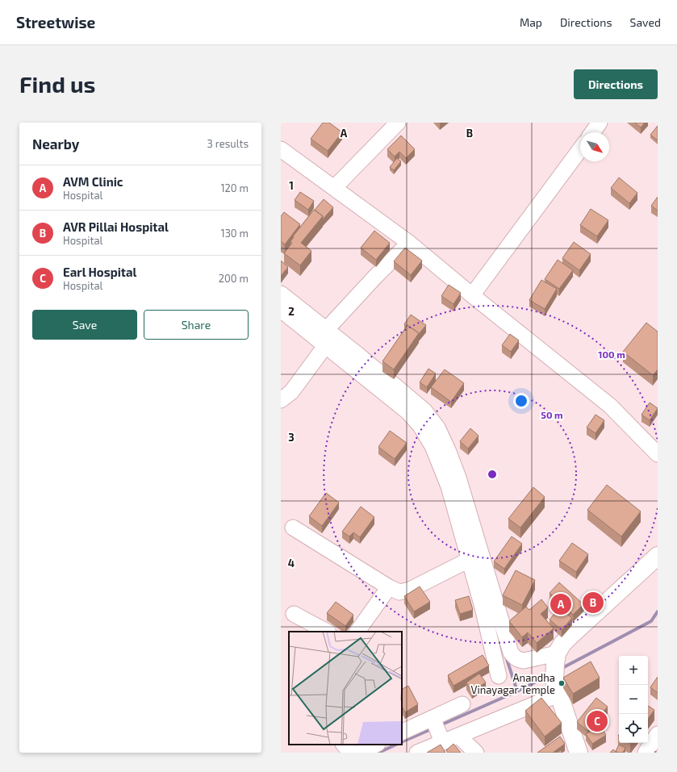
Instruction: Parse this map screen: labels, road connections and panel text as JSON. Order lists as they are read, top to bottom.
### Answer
{
  "places": ["Anandha Vinayagar Temple"],
  "north": "bottom right",
  "page": {
    "header": "Streetwise",
    "nav": ["Map", "Directions", "Saved"],
    "buttons": [
      "Directions",
      ["Save", "Share"]
    ],
    "title": "Find us",
    "heading": ["Nearby", "3 results"],
    "list": [
      {
        "mark": "A",
        "name": "AVM Clinic",
        "note": "Hospital",
        "value": "120 m"
      },
      {
        "mark": "B",
        "name": "AVR Pillai Hospital",
        "note": "Hospital",
        "value": "130 m"
      },
      {
        "mark": "C",
        "name": "Earl Hospital",
        "note": "Hospital",
        "value": "200 m"
      }
    ],
    "pins": ["B", "A", "C"],
    "map_buttons": ["+", "−"]
  },
  "grid": {
    "columns": ["A", "B"],
    "rows": [
      "1",
      "2",
      "3",
      "4"
    ]
  },
  "rings": ["100 m", "50 m"]
}
